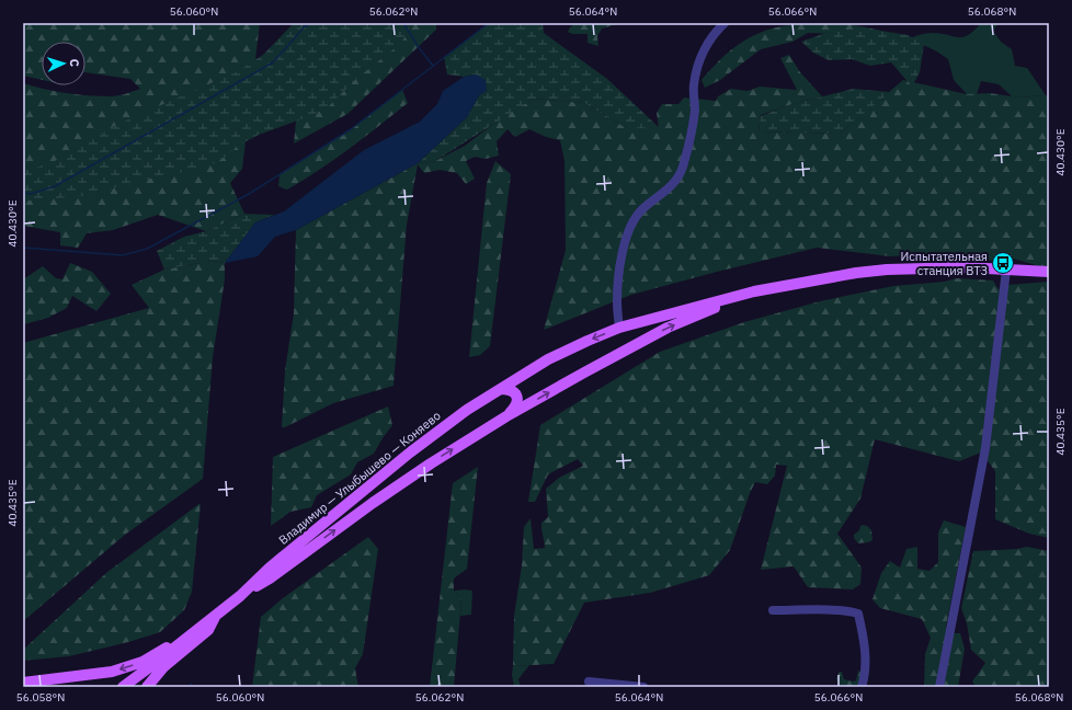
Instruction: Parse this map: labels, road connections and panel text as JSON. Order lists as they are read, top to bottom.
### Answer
{
  "streets": {
    "main road": ["Владимир — Улыбышево — Коняево"]
  },
  "places": {
    "bus stop": ["Испытательная станция ВТЗ"]
  },
  "north": "right",
  "coordinates": [
    "56.060°N",
    "56.062°N",
    "56.064°N",
    "56.066°N",
    "56.068°N",
    "40.430°E",
    "40.435°E",
    "56.058°N"
  ]
}
